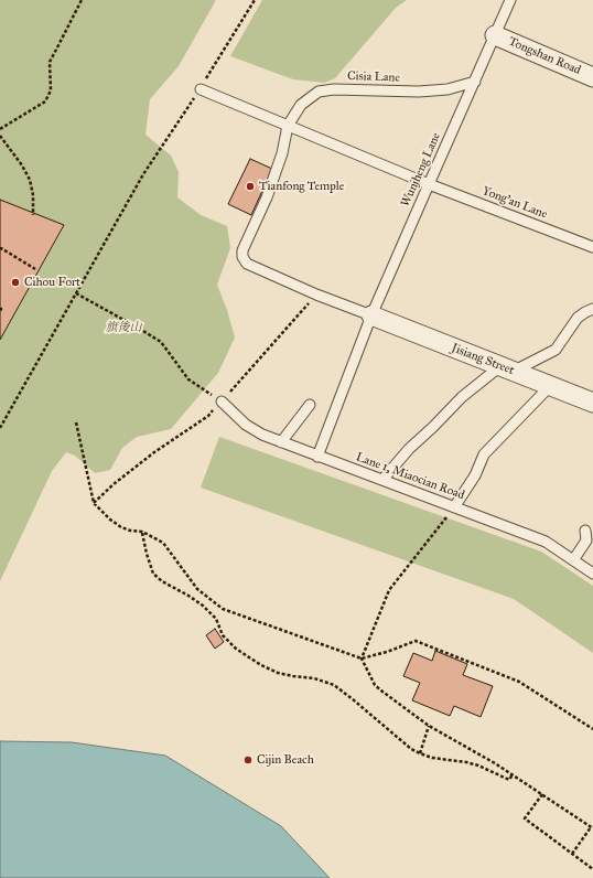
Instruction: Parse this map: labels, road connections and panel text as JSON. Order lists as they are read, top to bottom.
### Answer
{
  "streets": {
    "street": ["Tongshan Road", "Jisiang Street"],
    "lane": [
      "Cisia Lane",
      "Wunjheng Lane",
      "Yong'an Lane",
      "Lane 1, Miaocian Road"
    ]
  },
  "crossings": [
    ["Tongshan Road", "Wunjheng Lane"],
    ["Cisia Lane", "Wunjheng Lane"],
    ["Wunjheng Lane", "Yong'an Lane"],
    ["Wunjheng Lane", "Jisiang Street"],
    ["Wunjheng Lane", "Lane 1, Miaocian Road"]
  ],
  "parks": ["旗後山"],
  "places": ["Tianfong Temple", "Cihou Fort", "Cijin Beach"]
}
